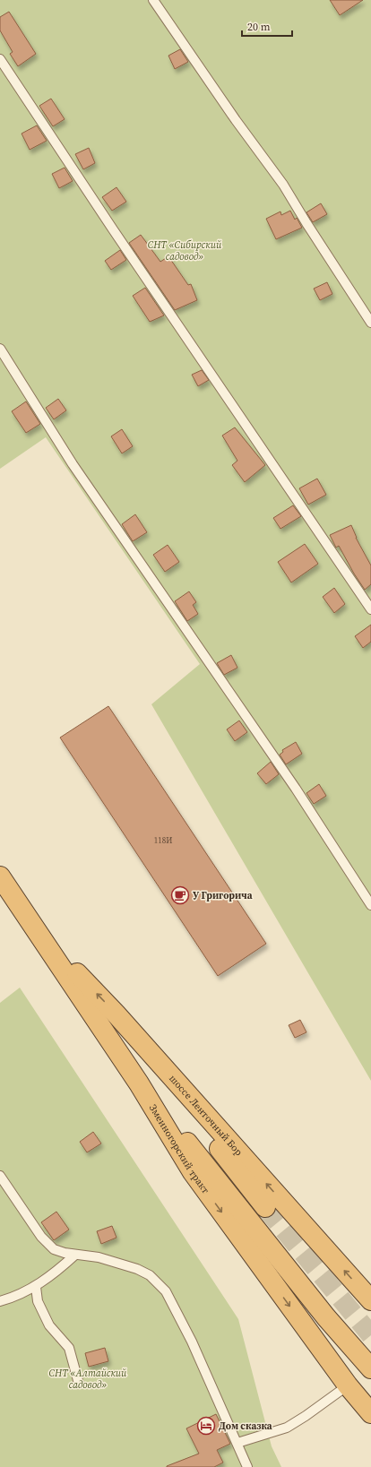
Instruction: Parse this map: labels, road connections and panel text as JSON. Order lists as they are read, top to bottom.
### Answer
{
  "streets": {
    "highway": ["шоссе Ленточный Бор", "Змеиногорский тракт"]
  },
  "crossings": [
    ["шоссе Ленточный Бор", "Змеиногорский тракт"]
  ],
  "parks": ["СНТ «Сибирский садовод»", "СНТ «Алтайский садовод»"],
  "places": {
    "cafe": ["У Григорича"],
    "hotel": ["Дом сказка"]
  },
  "house_numbers": ["118И"],
  "scale_bar": "20 m"
}
